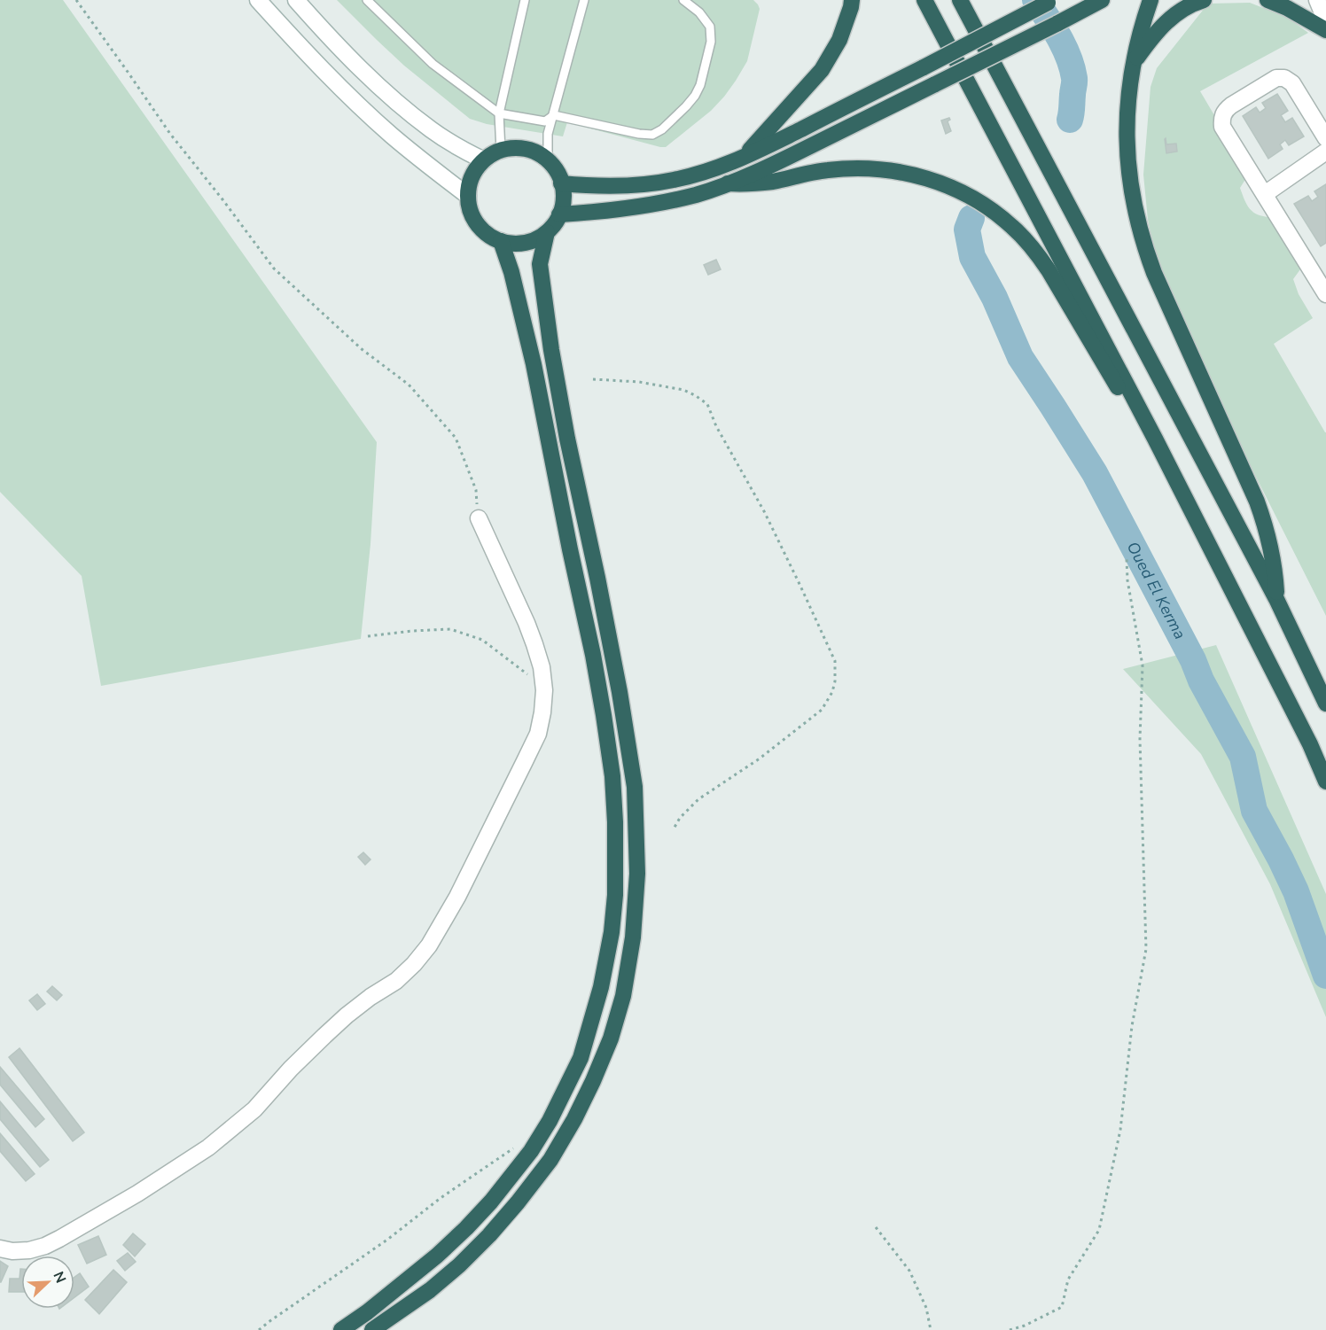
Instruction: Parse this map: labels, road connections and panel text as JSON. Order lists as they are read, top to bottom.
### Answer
{
  "water": ["Oued El Kerma"],
  "north": "top right"
}
